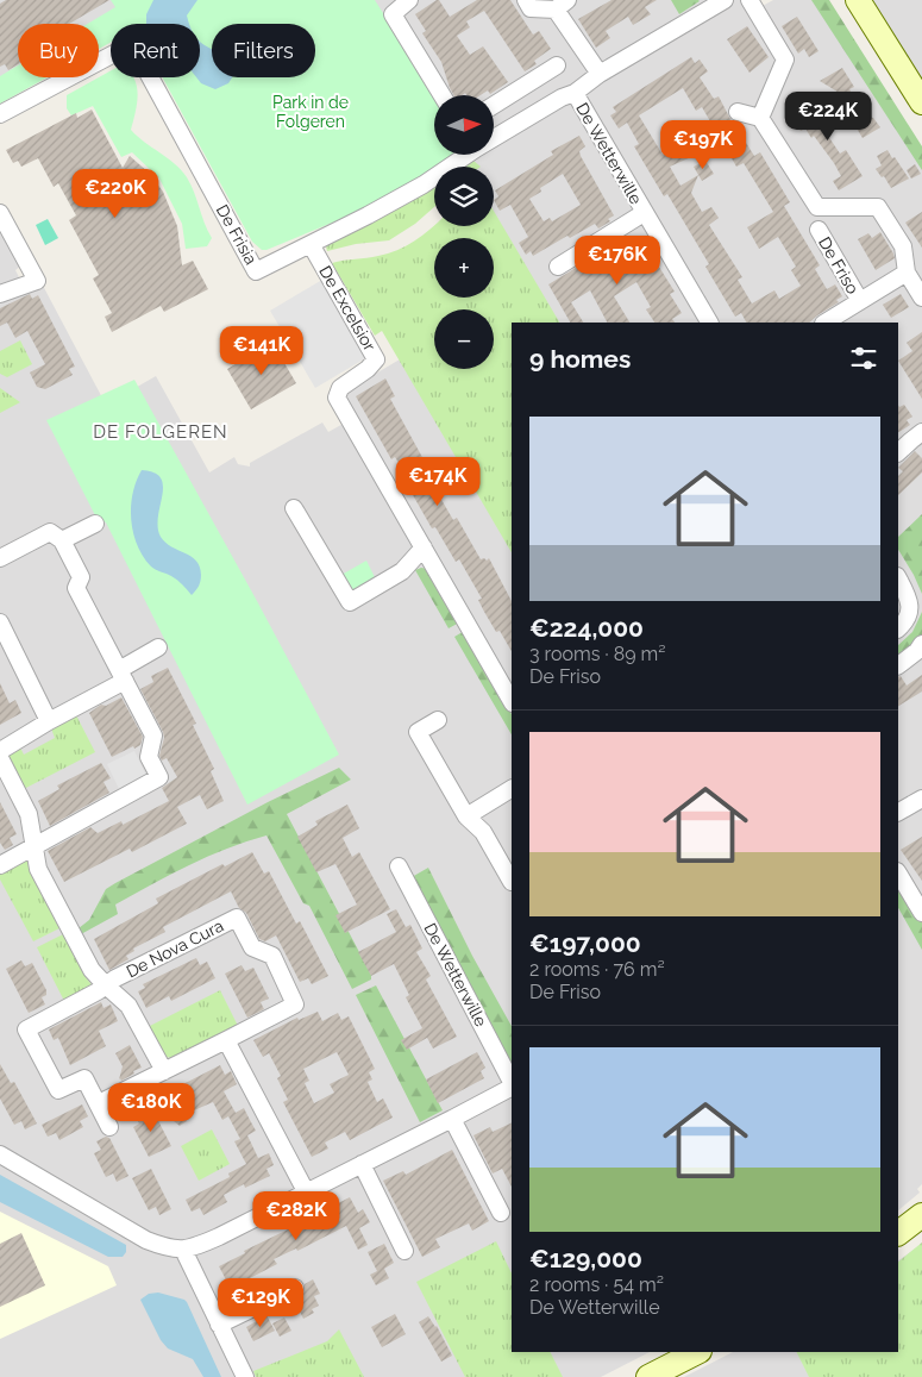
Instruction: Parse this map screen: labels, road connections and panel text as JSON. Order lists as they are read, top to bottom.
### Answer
{
  "streets": {
    "street": [
      "De Wetterwille",
      "De Frisia",
      "De Friso",
      "De Excelsior",
      "De Nova Cura"
    ]
  },
  "crossings": [
    ["De Wetterwille", "De Frisia"],
    ["De Frisia", "De Excelsior"]
  ],
  "districts": ["DE FOLGEREN"],
  "parks": ["Park in de Folgeren"],
  "north": "right",
  "page": {
    "chip": ["Buy", "Rent", "Filters"],
    "price": [
      "€224K",
      "€197K",
      "€220K",
      "€176K",
      "€141K",
      "€174K",
      "€180K",
      "€282K",
      "€129K"
    ],
    "map_buttons": ["+", "−"],
    "heading": "9 homes",
    "list": [
      {
        "name": "€224,000",
        "note": "3 rooms · 89 m² · De Friso"
      },
      {
        "name": "€197,000",
        "note": "2 rooms · 76 m² · De Friso"
      },
      {
        "name": "€129,000",
        "note": "2 rooms · 54 m² · De Wetterwille"
      }
    ]
  }
}
